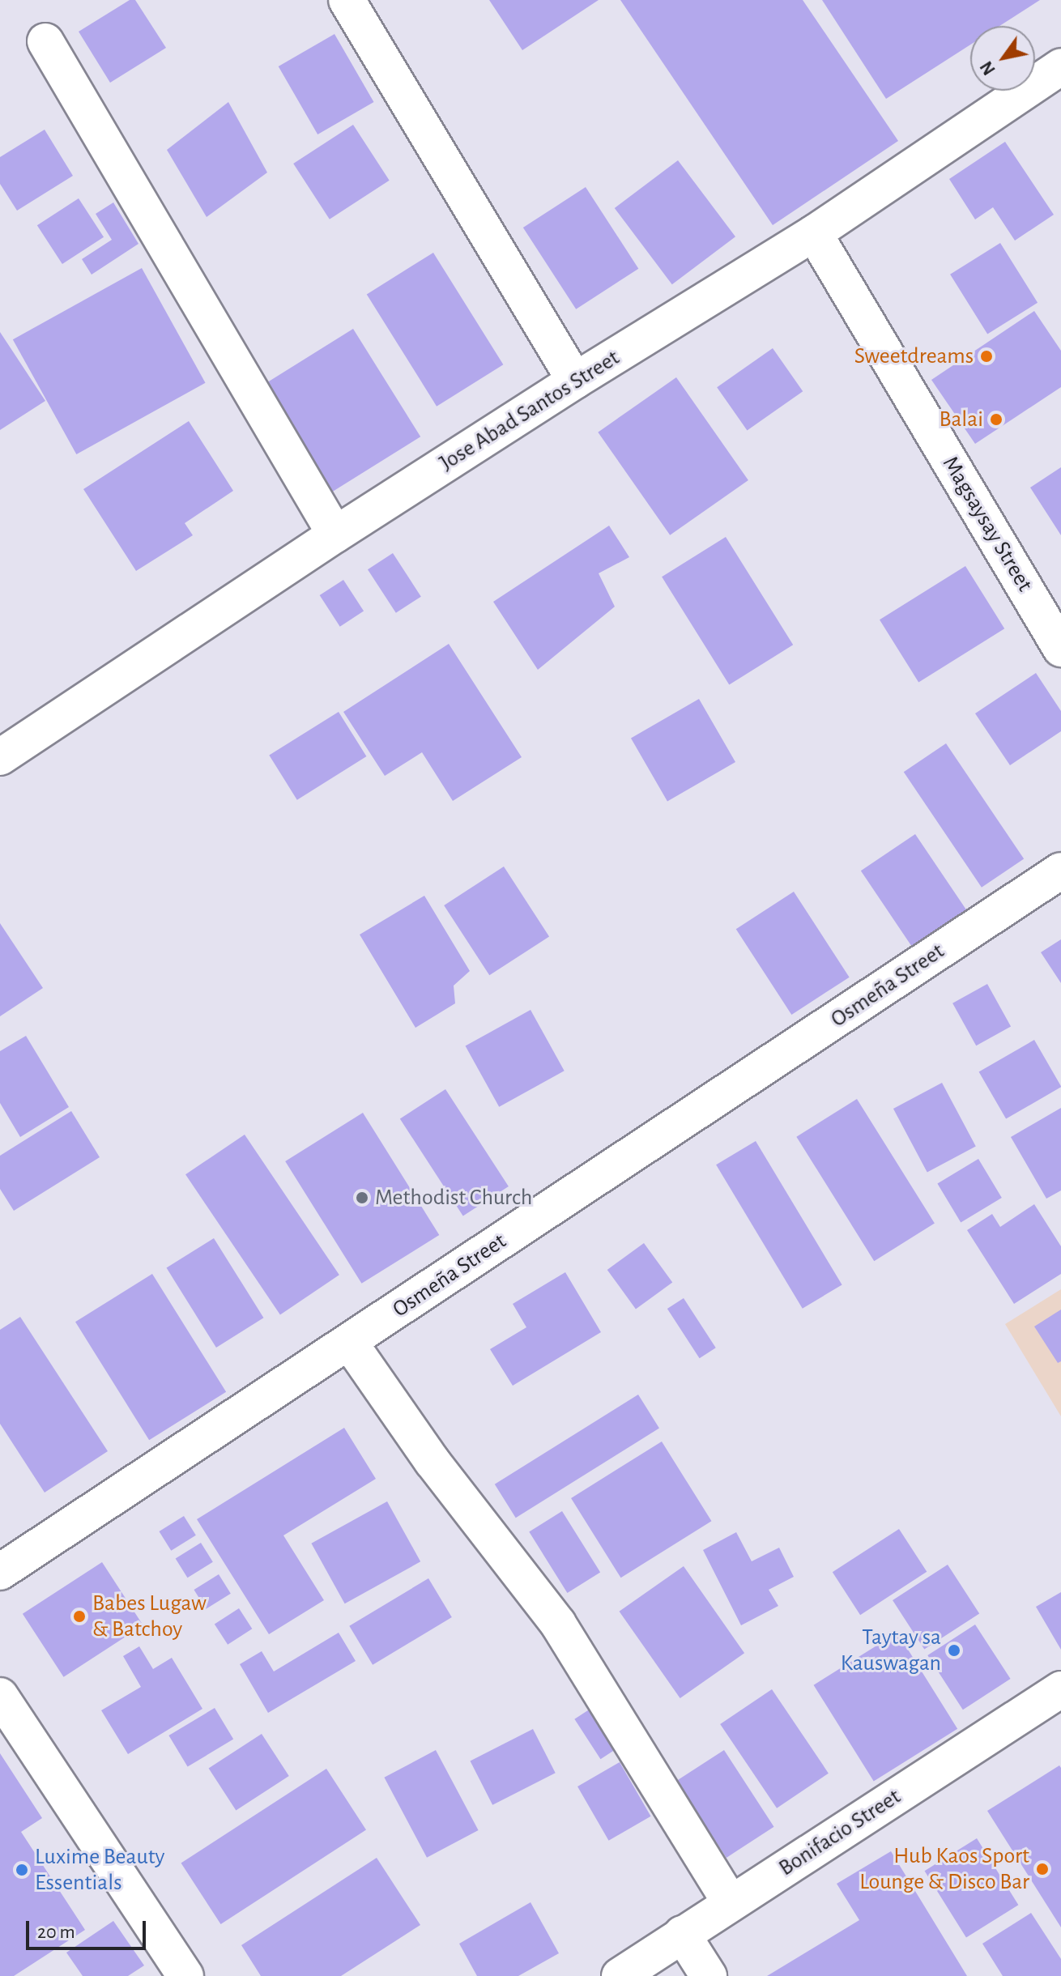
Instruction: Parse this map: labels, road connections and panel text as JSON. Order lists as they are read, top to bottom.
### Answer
{
  "streets": {
    "street": [
      "Jose Abad Santos Street",
      "Magsaysay Street",
      "Osmeña Street",
      "Bonifacio Street"
    ]
  },
  "crossings": [
    ["Jose Abad Santos Street", "Magsaysay Street"]
  ],
  "places": [
    "Sweetdreams",
    "Balai",
    "Methodist Church",
    "Babes Lugaw & Batchoy",
    "Taytay sa Kauswagan",
    "Hub Kaos Sport Lounge & Disco Bar",
    "Luxime Beauty Essentials"
  ],
  "scale_bar": "20 m",
  "north": "bottom left"
}
